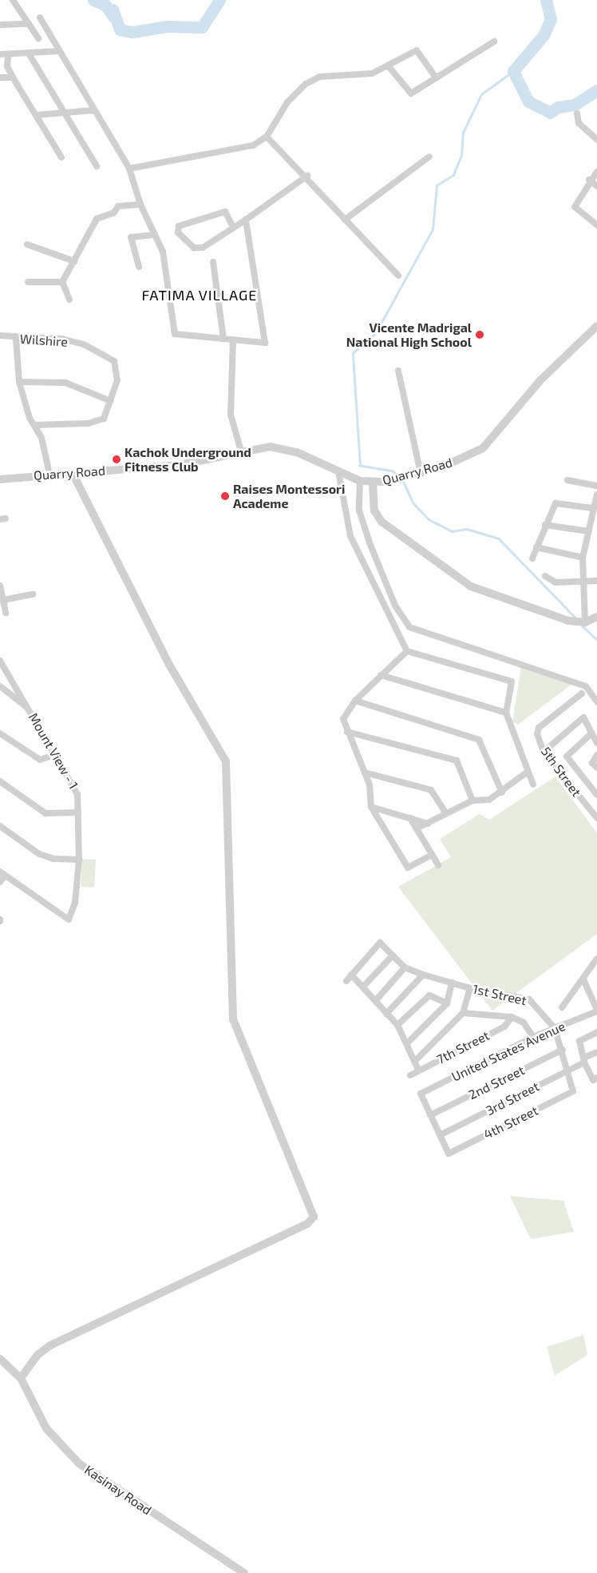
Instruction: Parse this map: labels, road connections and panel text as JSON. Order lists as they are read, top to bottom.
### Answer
{
  "streets": {
    "street": [
      "Wilshire",
      "Quarry Road",
      "Mount View - 1",
      "5th Street",
      "1st Street",
      "7th Street",
      "United States Avenue",
      "2nd Street",
      "3rd Street",
      "4th Street",
      "Kasinay Road"
    ]
  },
  "crossings": [
    ["1st Street", "United States Avenue"],
    ["1st Street", "2nd Street"],
    ["1st Street", "3rd Street"],
    ["1st Street", "4th Street"],
    ["United States Avenue", "2nd Street"],
    ["3rd Street", "4th Street"]
  ],
  "districts": ["FATIMA VILLAGE"],
  "places": ["Vicente Madrigal National High School", "Kachok Underground Fitness Club", "Raises Montessori Academe"]
}
